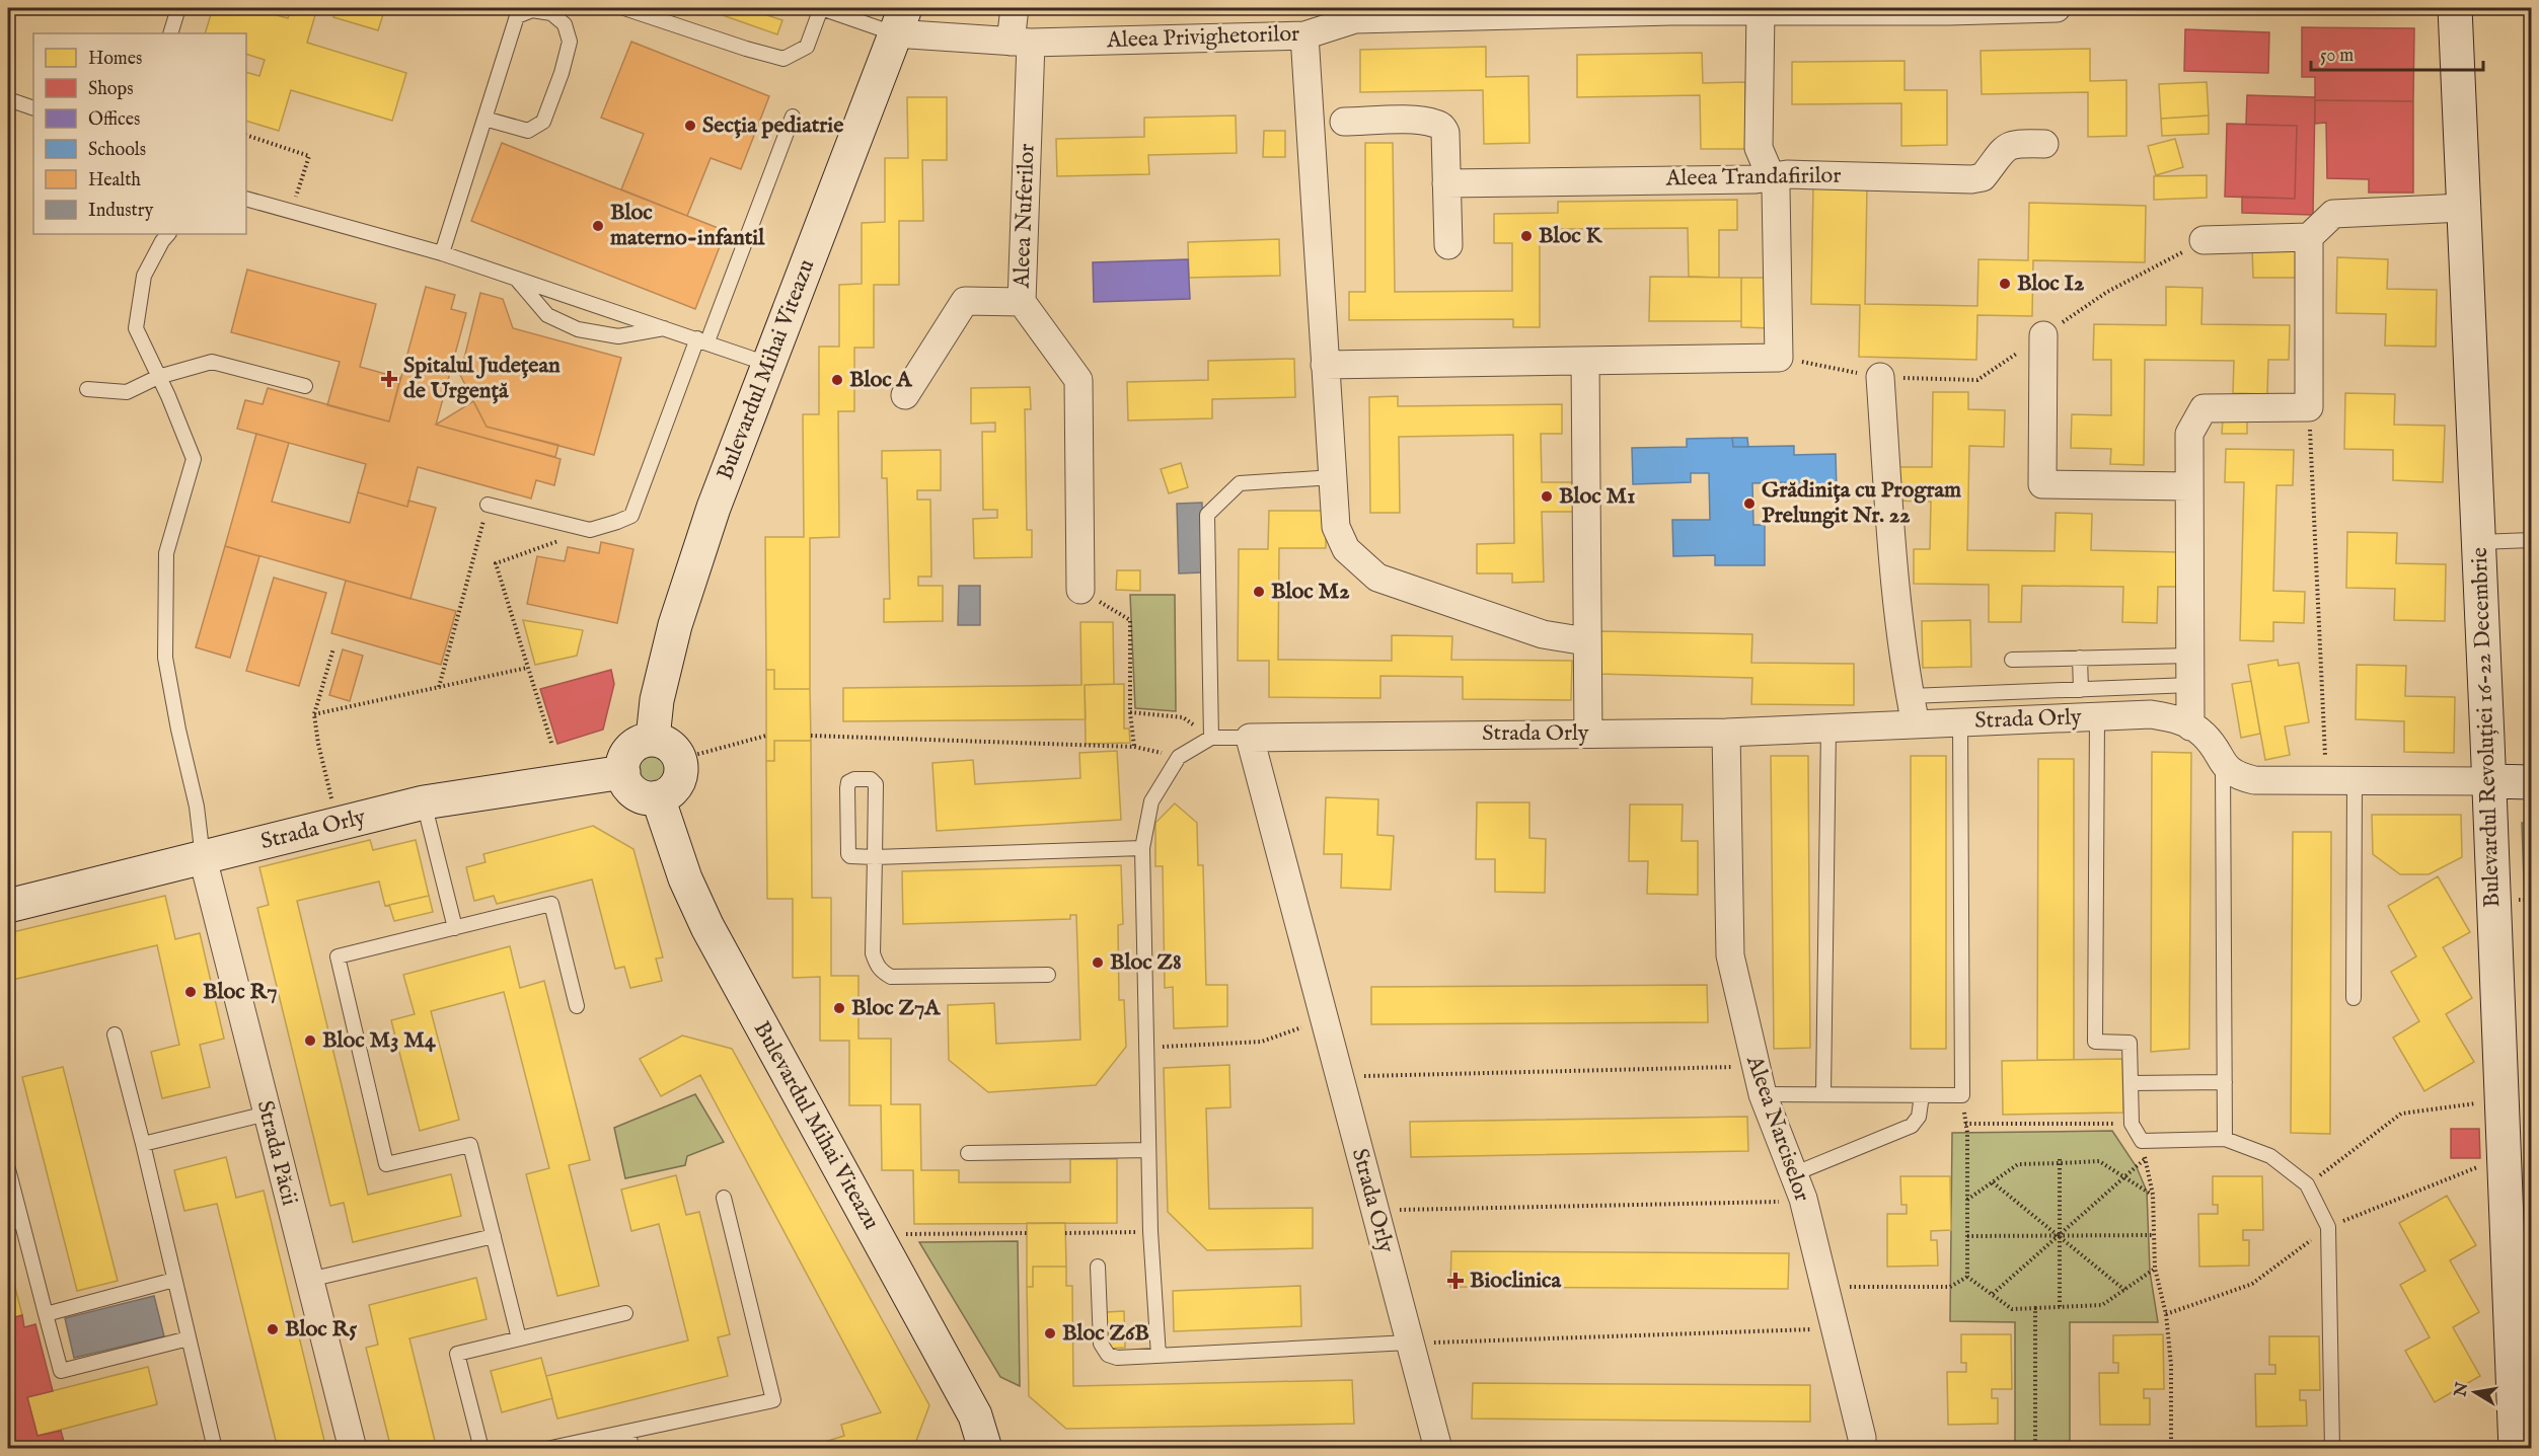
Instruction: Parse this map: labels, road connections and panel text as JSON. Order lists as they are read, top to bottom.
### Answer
{
  "streets": {
    "street": [
      "Aleea Privighetorilor",
      "Aleea Trandafirilor",
      "Aleea Nuferilor",
      "Bulevardul Mihai Viteazu",
      "Strada Orly",
      "Bulevardul Revoluției 16-22 Decembrie",
      "Aleea Narciselor",
      "Strada Păcii"
    ]
  },
  "crossings": [
    ["Aleea Privighetorilor", "Aleea Nuferilor"],
    ["Aleea Privighetorilor", "Bulevardul Mihai Viteazu"],
    ["Bulevardul Mihai Viteazu", "Strada Orly"],
    ["Strada Orly", "Bulevardul Revoluției 16-22 Decembrie"],
    ["Strada Orly", "Aleea Narciselor"],
    ["Strada Orly", "Strada Păcii"]
  ],
  "places": {
    "other": [
      "Secția pediatrie",
      "Bloc materno-infantil",
      "Bloc K",
      "Bloc I2",
      "Bloc A",
      "Bloc M1",
      "Grădinița cu Program Prelungit Nr. 22",
      "Bloc M2",
      "Bloc Z8",
      "Bloc R7",
      "Bloc Z7A",
      "Bloc M3 M4",
      "Bloc R5",
      "Bloc Z6B"
    ],
    "health": ["Spitalul Județean de Urgență", "Bioclinica"]
  },
  "legend": [
    "Homes",
    "Shops",
    "Offices",
    "Schools",
    "Health",
    "Industry"
  ],
  "scale_bar": "50 m",
  "north": "left"
}
